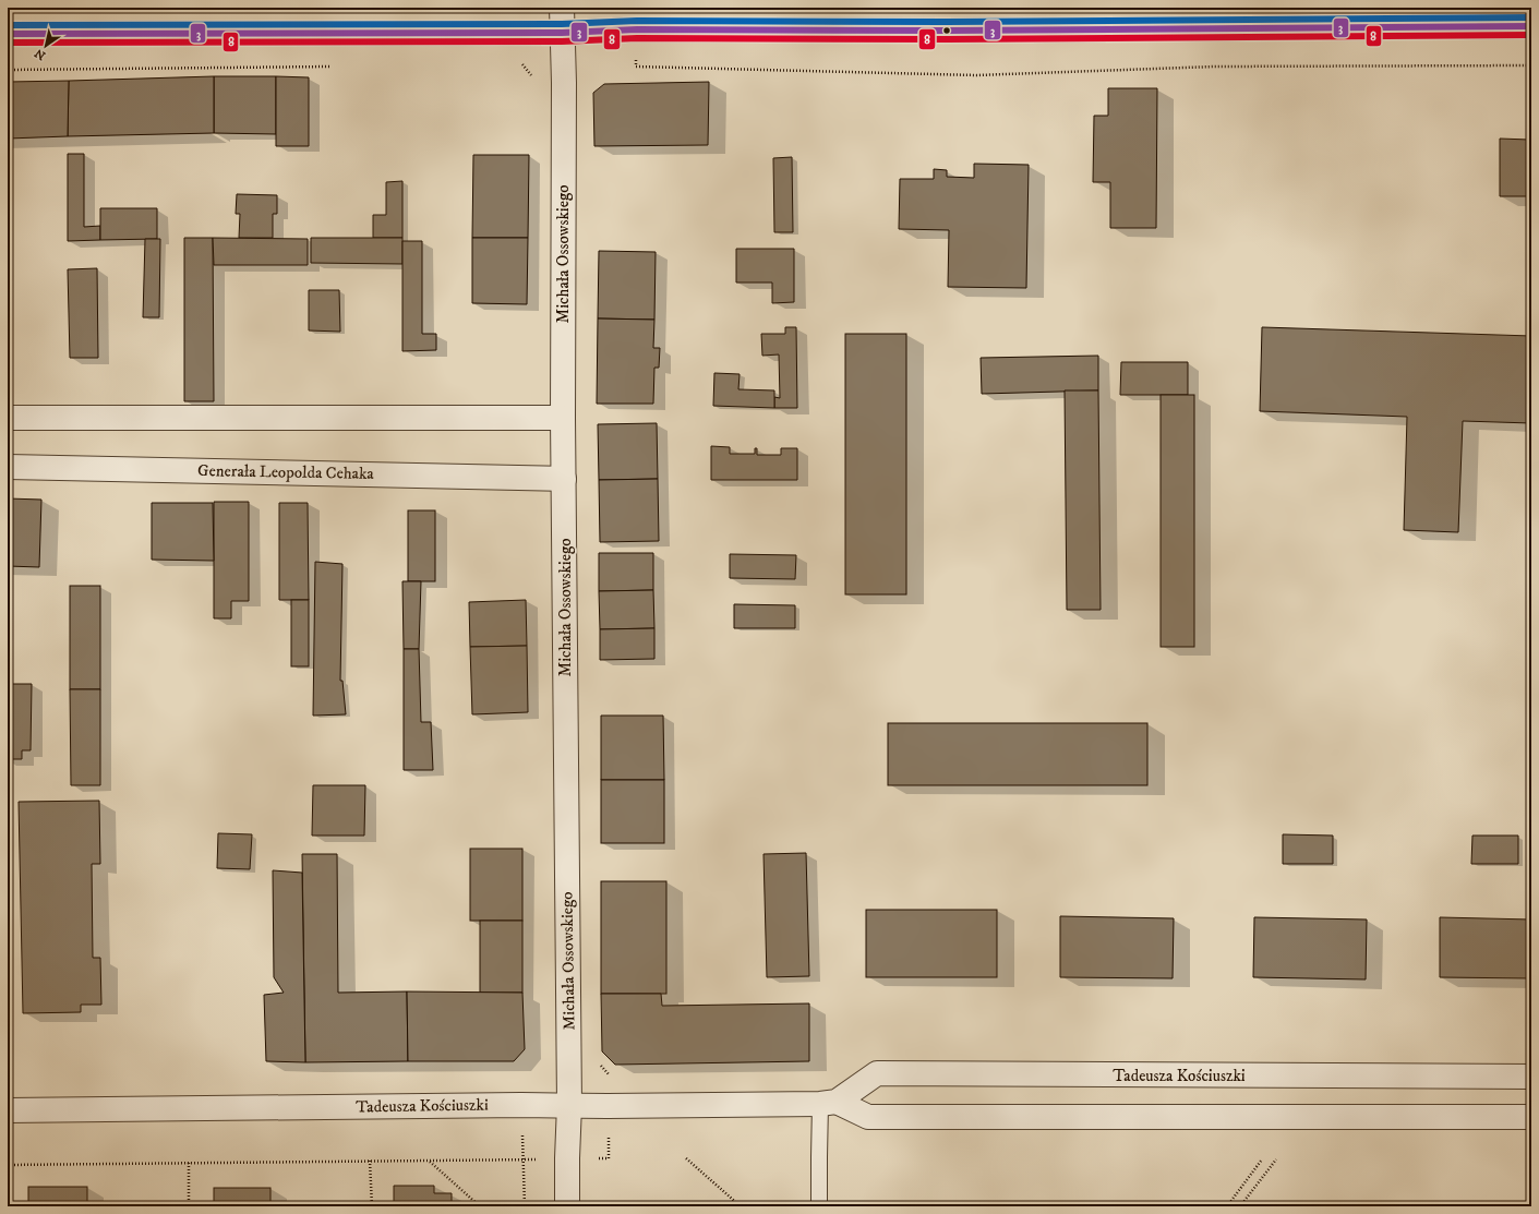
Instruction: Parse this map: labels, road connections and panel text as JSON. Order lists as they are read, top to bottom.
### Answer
{
  "streets": {
    "street": ["Michała Ossowskiego", "Generała Leopolda Cehaka", "Tadeusza Kościuszki"]
  },
  "crossings": [
    ["Michała Ossowskiego", "Generała Leopolda Cehaka"],
    ["Michała Ossowskiego", "Tadeusza Kościuszki"]
  ],
  "lines": ["transit line 3", "transit line 8"],
  "north": "bottom left"
}
